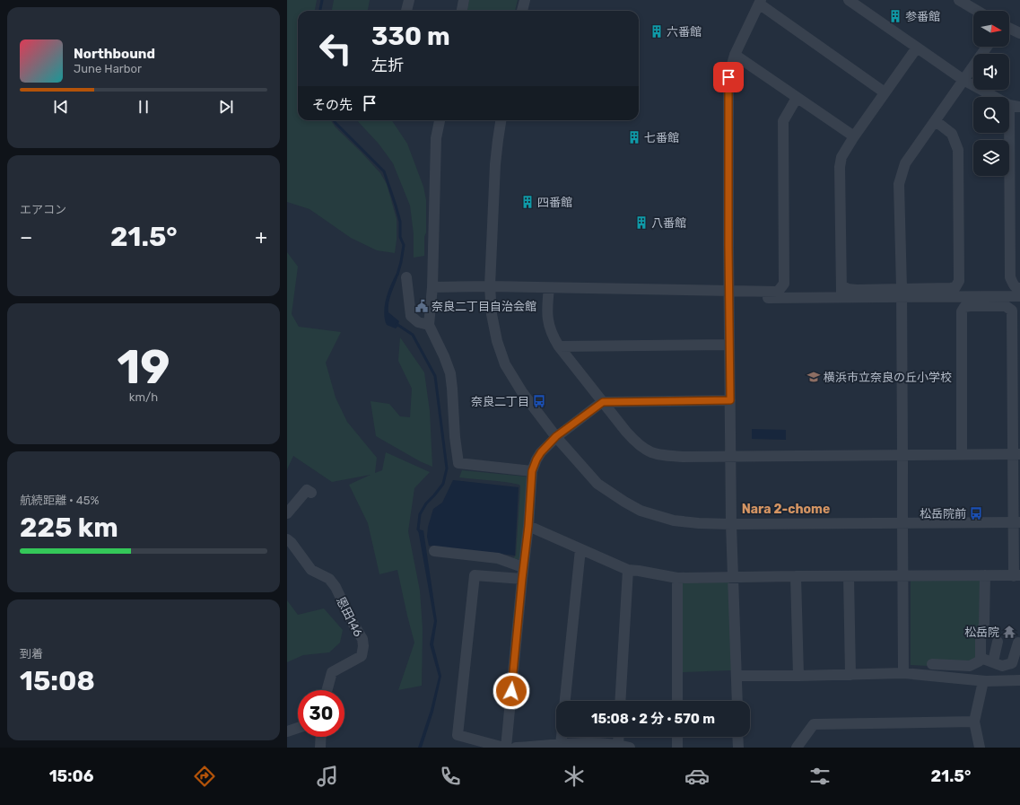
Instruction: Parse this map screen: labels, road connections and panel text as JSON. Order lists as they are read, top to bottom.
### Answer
{
  "streets": {
    "street": ["恩田146"]
  },
  "districts": ["Nara 2-chome"],
  "places": {
    "building": [
      "参番館",
      "六番館",
      "七番館",
      "四番館",
      "八番館"
    ],
    "public building": ["奈良二丁目自治会館"],
    "school or university": ["横浜市立奈良の丘小学校"],
    "bus stop": ["奈良二丁目", "松岳院前"],
    "temple": ["松岳院"]
  },
  "north": "right",
  "page": {
    "turn": ["330 m", "左折"],
    "song": ["Northbound", "June Harbor"],
    "then": "その先",
    "tile": [
      "エアコン",
      ["19", "km/h"],
      ["航続距離 · 45%", "225 km"],
      ["到着", "15:08"]
    ],
    "heat": ["−", "21.5°", "+"],
    "limit": "30",
    "trip": "15:08 · 2 分 · 570 m",
    "tabs": ["15:06", "21.5°"]
  }
}
